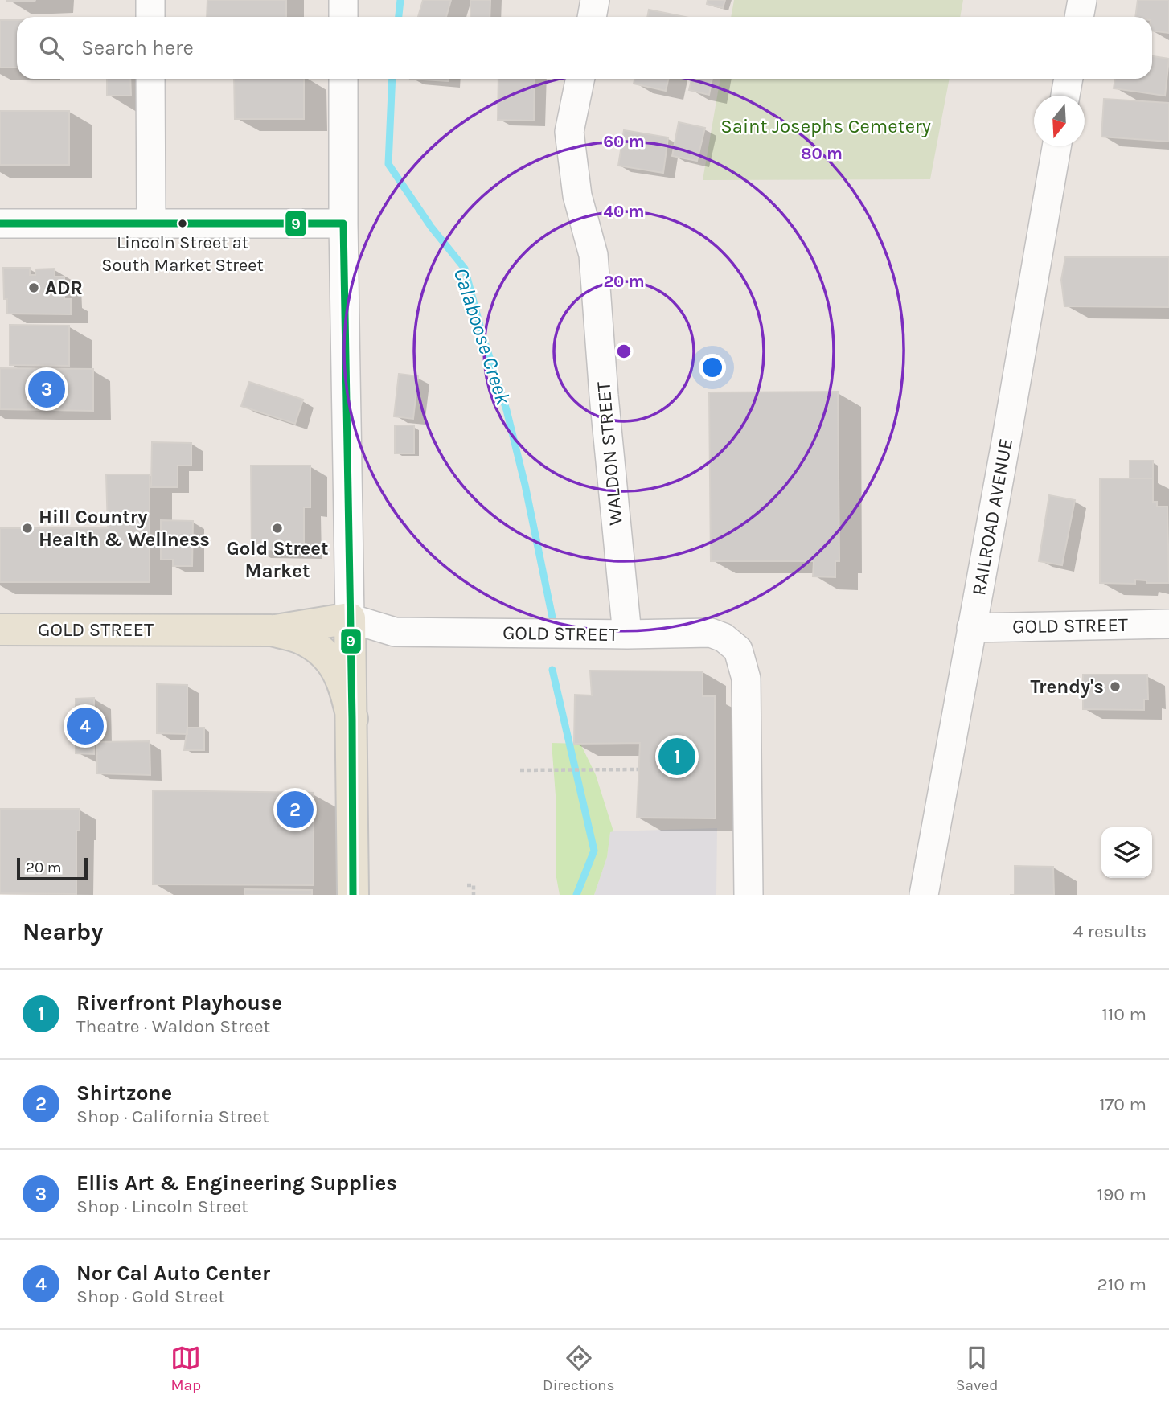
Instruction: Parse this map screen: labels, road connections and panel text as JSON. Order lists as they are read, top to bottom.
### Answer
{
  "streets": {
    "main road": ["GOLD STREET"],
    "street": ["WALDON STREET", "RAILROAD AVENUE"]
  },
  "crossings": [
    ["WALDON STREET", "GOLD STREET"],
    ["RAILROAD AVENUE", "GOLD STREET"]
  ],
  "water": ["Calaboose Creek"],
  "parks": ["Saint Josephs Cemetery"],
  "places": [
    "Lincoln Street at South Market Street",
    "ADR",
    "Hill Country Health & Wellness",
    "Gold Street Market",
    "Trendy's"
  ],
  "lines": ["transit line 9"],
  "scale_bar": "20 m",
  "north": "bottom",
  "page": {
    "search": "Search here",
    "pins": [
      "3",
      "4",
      "1",
      "2"
    ],
    "scale": "20 m",
    "heading": ["Nearby", "4 results"],
    "list": [
      {
        "mark": "1",
        "name": "Riverfront Playhouse",
        "note": "Theatre · Waldon Street",
        "value": "110 m"
      },
      {
        "mark": "2",
        "name": "Shirtzone",
        "note": "Shop · California Street",
        "value": "170 m"
      },
      {
        "mark": "3",
        "name": "Ellis Art & Engineering Supplies",
        "note": "Shop · Lincoln Street",
        "value": "190 m"
      },
      {
        "mark": "4",
        "name": "Nor Cal Auto Center",
        "note": "Shop · Gold Street",
        "value": "210 m"
      }
    ],
    "nav": ["Map", "Directions", "Saved"]
  },
  "rings": [
    "60 m",
    "80 m",
    "40 m",
    "20 m"
  ]
}
